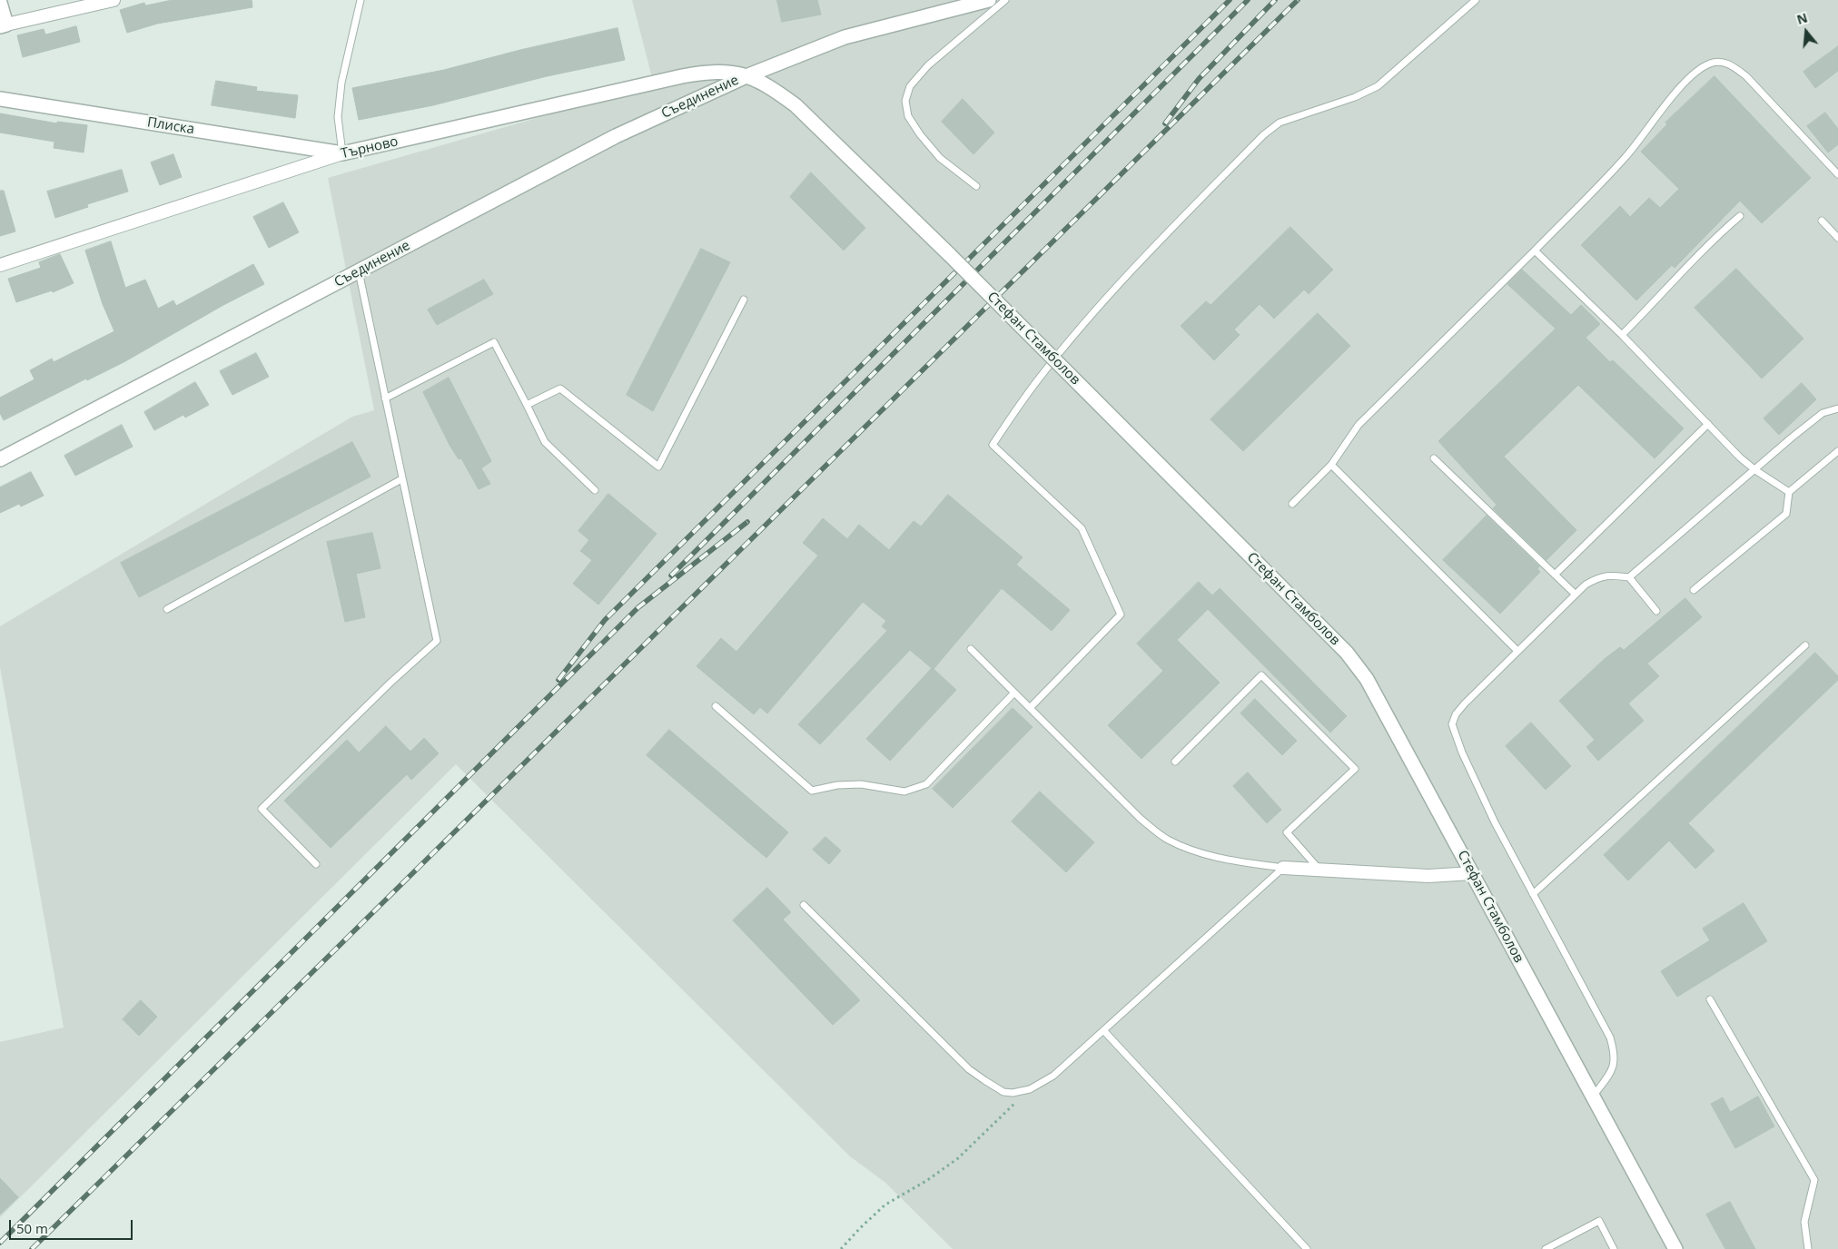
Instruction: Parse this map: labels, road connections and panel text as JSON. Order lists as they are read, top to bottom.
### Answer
{
  "streets": {
    "street": [
      "Съединение",
      "Плиска",
      "Търново",
      "Стефан Стамболов"
    ]
  },
  "crossings": [
    ["Съединение", "Търново"],
    ["Съединение", "Стефан Стамболов"],
    ["Плиска", "Търново"],
    ["Търново", "Стефан Стамболов"]
  ],
  "scale_bar": "50 m",
  "north": "top"
}
